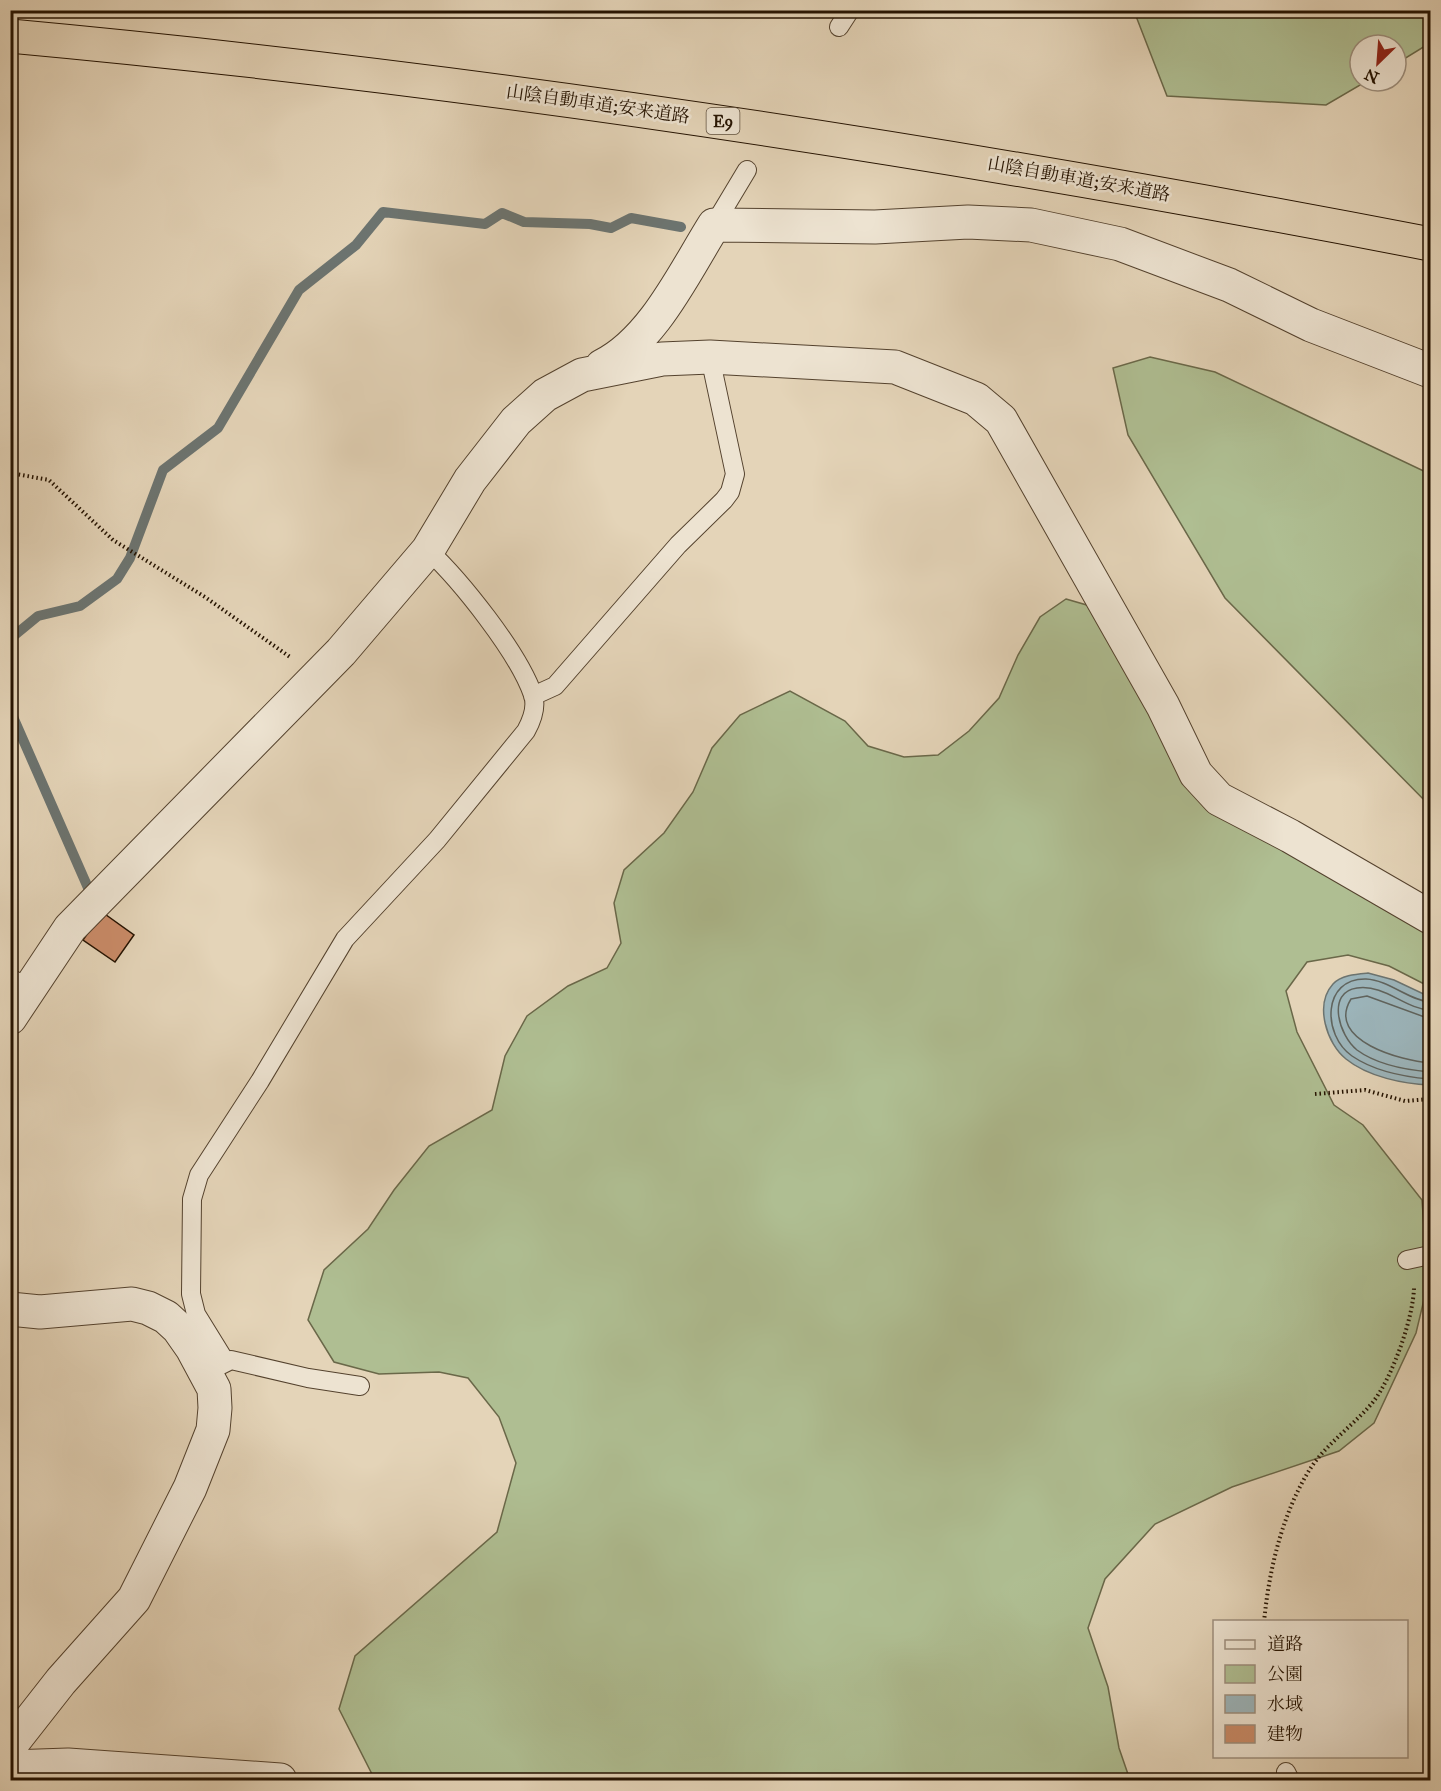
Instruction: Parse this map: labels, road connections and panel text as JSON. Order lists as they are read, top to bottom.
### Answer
{
  "streets": {
    "highway": ["山陰自動車道;安来道路", "E9"]
  },
  "legend": [
    "道路",
    "公園",
    "水域",
    "建物"
  ],
  "north": "bottom left"
}
